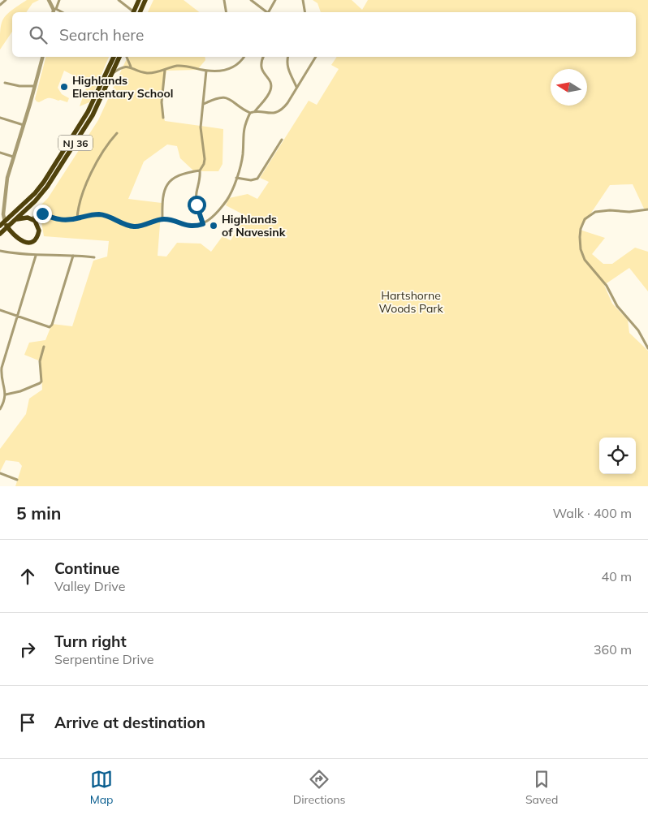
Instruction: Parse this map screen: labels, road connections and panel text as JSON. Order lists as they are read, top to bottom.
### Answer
{
  "streets": {
    "highway": ["NJ 36"]
  },
  "parks": ["Hartshorne Woods Park"],
  "places": ["Highlands Elementary School", "Highlands of Navesink"],
  "north": "left",
  "page": {
    "search": "Search here",
    "heading": ["5 min", "Walk · 400 m"],
    "list": [
      ["Continue", "Valley Drive", "40 m"],
      ["Turn right", "Serpentine Drive", "360 m"],
      "Arrive at destination"
    ],
    "nav": ["Map", "Directions", "Saved"]
  }
}
